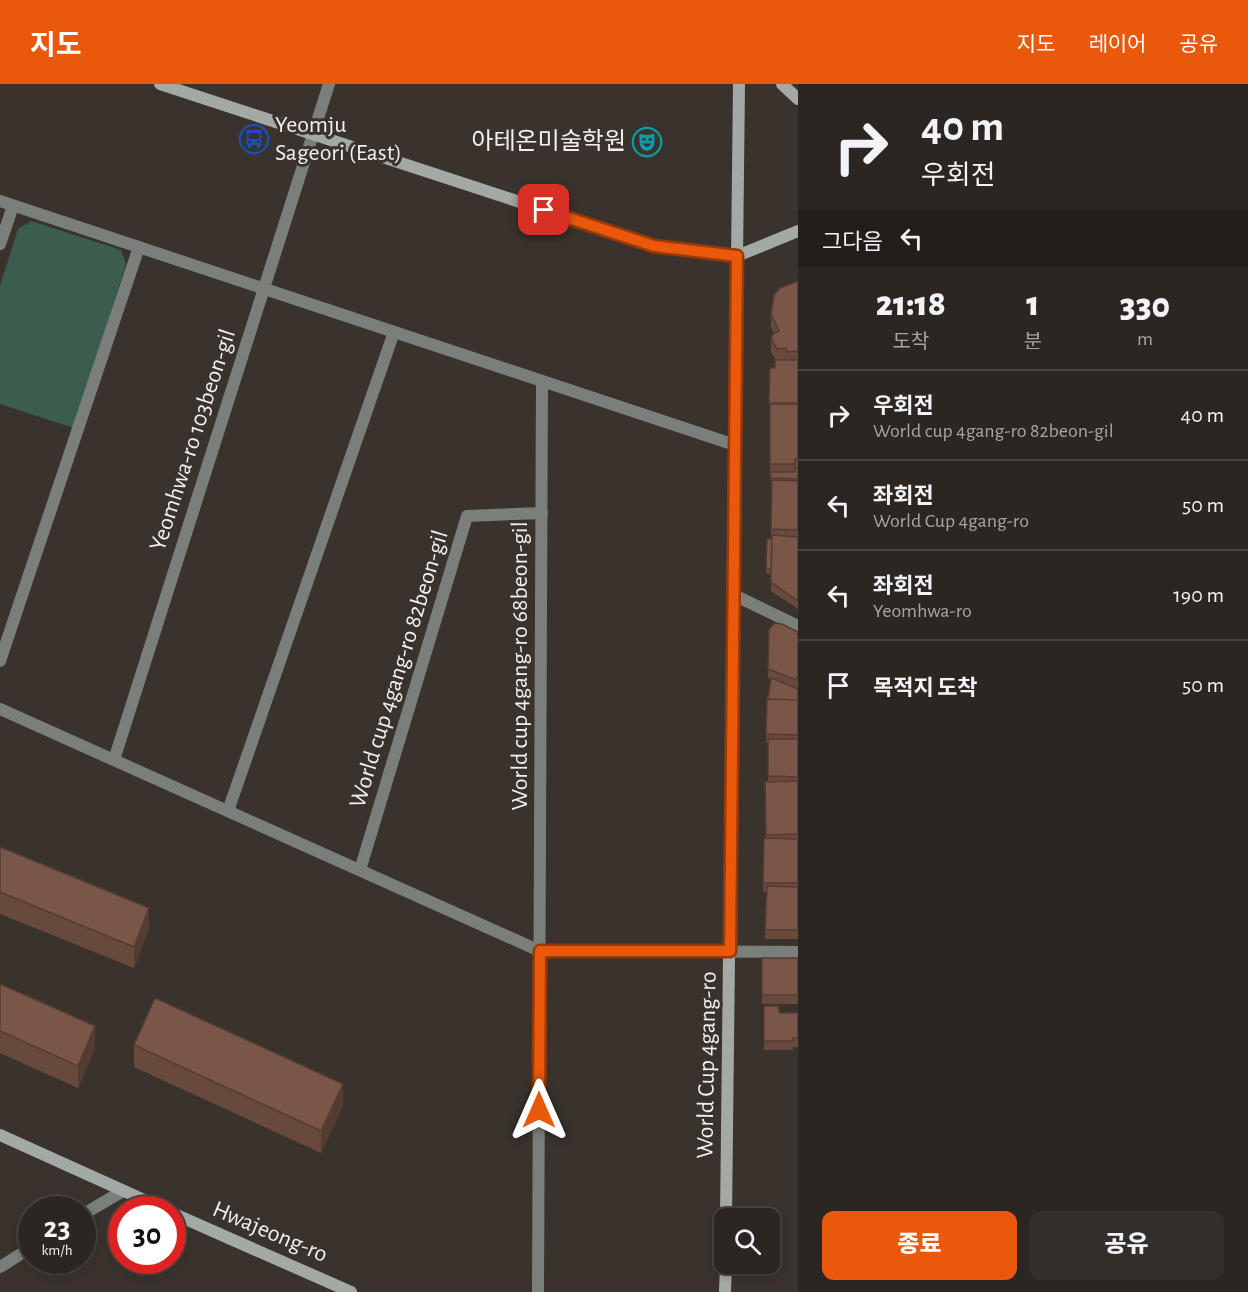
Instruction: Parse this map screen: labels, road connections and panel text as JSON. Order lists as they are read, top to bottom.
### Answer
{
  "streets": {
    "street": [
      "Yeomhwa-ro 103beon-gil",
      "World cup 4gang-ro 68beon-gil",
      "World cup 4gang-ro 82beon-gil",
      "World Cup 4gang-ro",
      "Hwajeong-ro"
    ]
  },
  "crossings": [
    ["World cup 4gang-ro 68beon-gil", "World cup 4gang-ro 82beon-gil"]
  ],
  "places": {
    "bus stop": ["Yeomju Sageori (East)"],
    "theatre": ["아테온미술학원"]
  },
  "page": {
    "header": "지도",
    "nav": ["지도", "레이어", "공유"],
    "turn": ["40 m", "우회전"],
    "then": "그다음",
    "eta": [
      "21:18",
      "도착",
      "1",
      "분",
      "330",
      "m"
    ],
    "list": [
      {
        "name": "우회전",
        "note": "World cup 4gang-ro 82beon-gil",
        "value": "40 m"
      },
      {
        "name": "좌회전",
        "note": "World Cup 4gang-ro",
        "value": "50 m"
      },
      {
        "name": "좌회전",
        "note": "Yeomhwa-ro",
        "value": "190 m"
      },
      {
        "name": "목적지 도착",
        "value": "50 m"
      }
    ],
    "speed": "23 km/h",
    "limit": "30",
    "buttons": ["종료", "공유"]
  }
}
